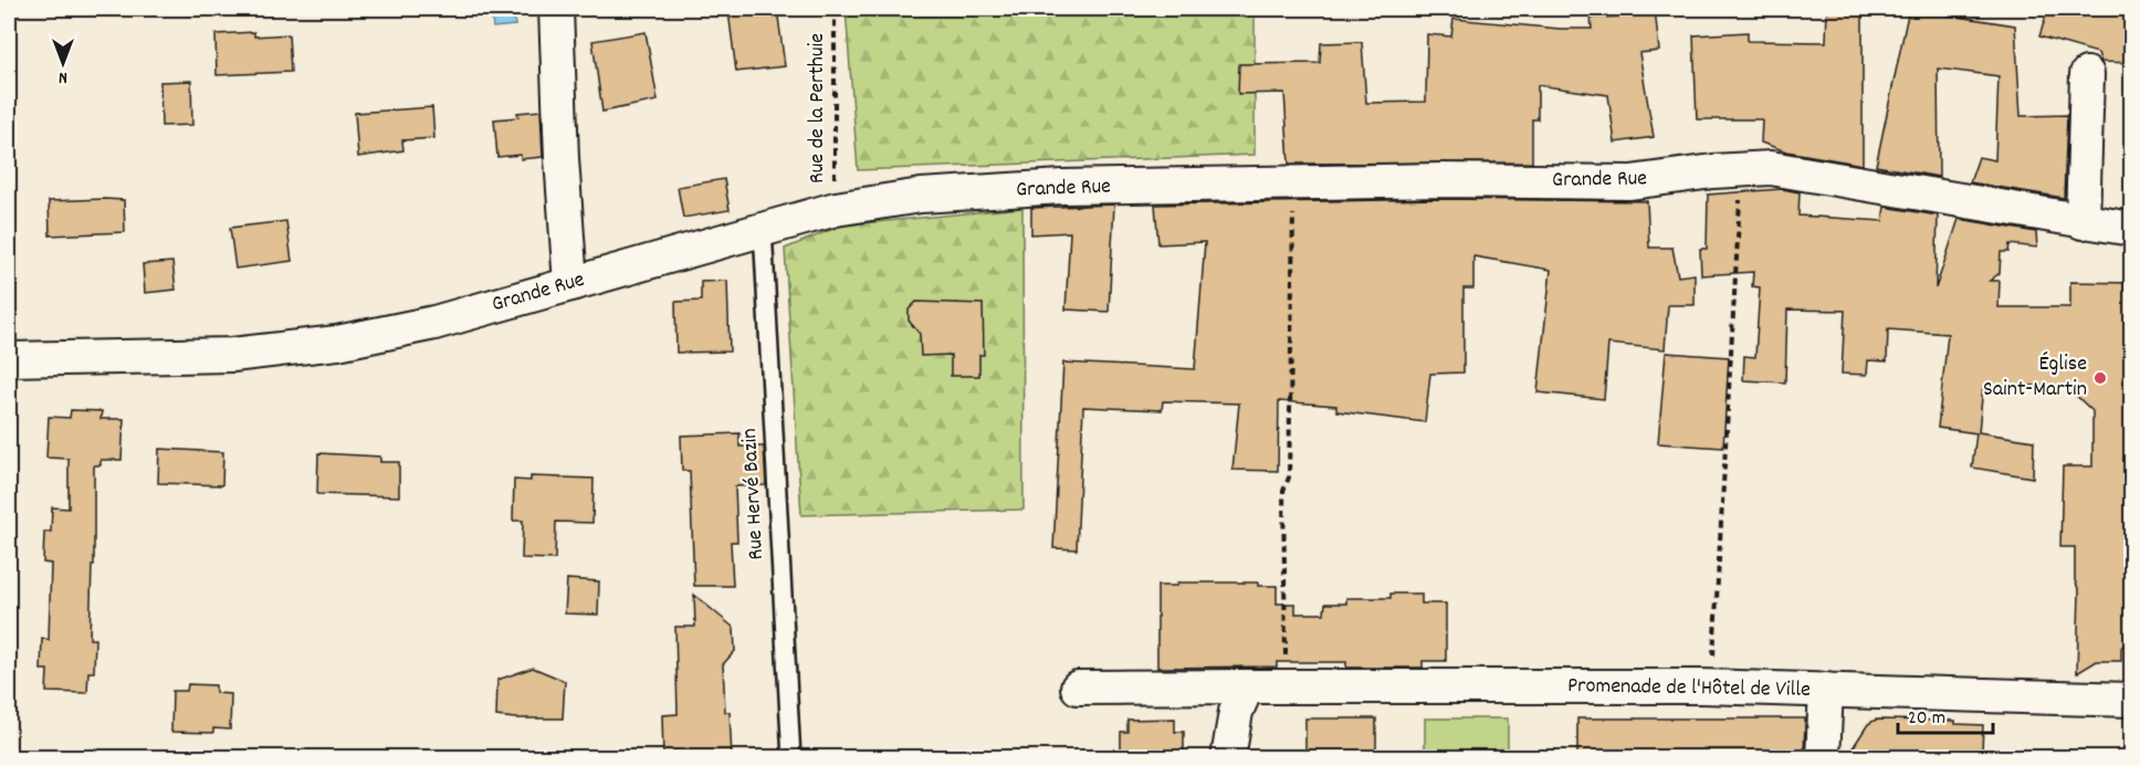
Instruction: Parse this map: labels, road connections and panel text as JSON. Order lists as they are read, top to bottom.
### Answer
{
  "streets": {
    "street": ["Grande Rue", "Promenade de l'Hôtel de Ville"],
    "lane": ["Rue Hervé Bazin"],
    "path": ["Rue de la Perthuie"]
  },
  "crossings": [
    ["Rue de la Perthuie", "Grande Rue"],
    ["Grande Rue", "Rue Hervé Bazin"]
  ],
  "places": ["Église Saint-Martin"],
  "scale_bar": "20 m",
  "north": "bottom"
}
